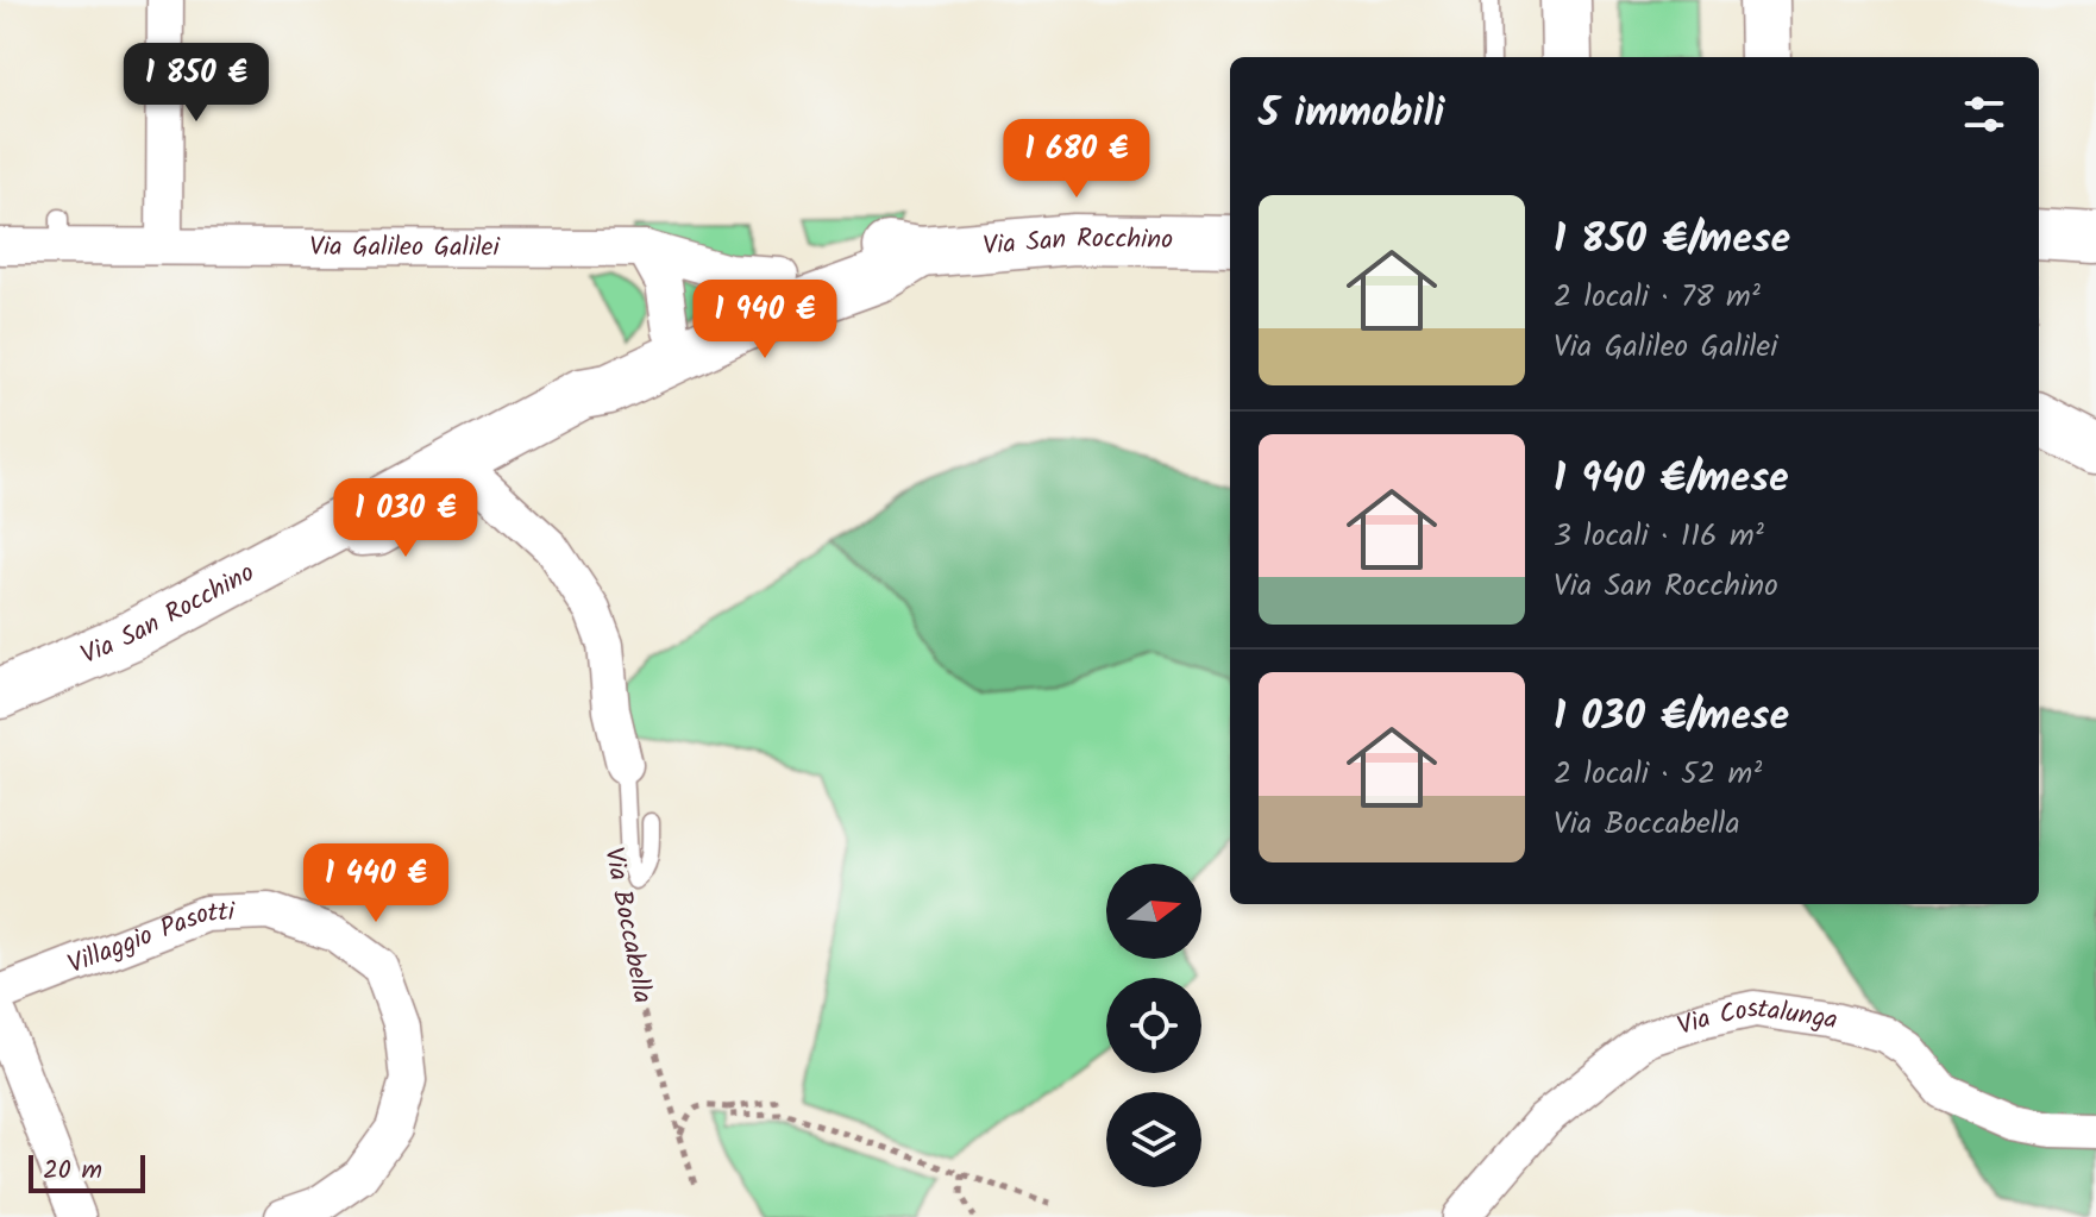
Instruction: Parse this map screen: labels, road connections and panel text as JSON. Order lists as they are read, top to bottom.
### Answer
{
  "streets": {
    "street": [
      "Via San Rocchino",
      "Via Galileo Galilei",
      "Villaggio Pasotti",
      "Via Costalunga"
    ],
    "path": ["Via Boccabella"]
  },
  "crossings": [
    ["Via San Rocchino", "Via Galileo Galilei"]
  ],
  "scale_bar": "20 m",
  "north": "right",
  "page": {
    "price": [
      "1 850 €",
      "1 680 €",
      "1 940 €",
      "1 030 €",
      "1 440 €"
    ],
    "heading": "5 immobili",
    "list": [
      {
        "name": "1 850 €/mese",
        "note": "2 locali · 78 m² · Via Galileo Galilei"
      },
      {
        "name": "1 940 €/mese",
        "note": "3 locali · 116 m² · Via San Rocchino"
      },
      {
        "name": "1 030 €/mese",
        "note": "2 locali · 52 m² · Via Boccabella"
      }
    ],
    "scale": "20 m"
  }
}
